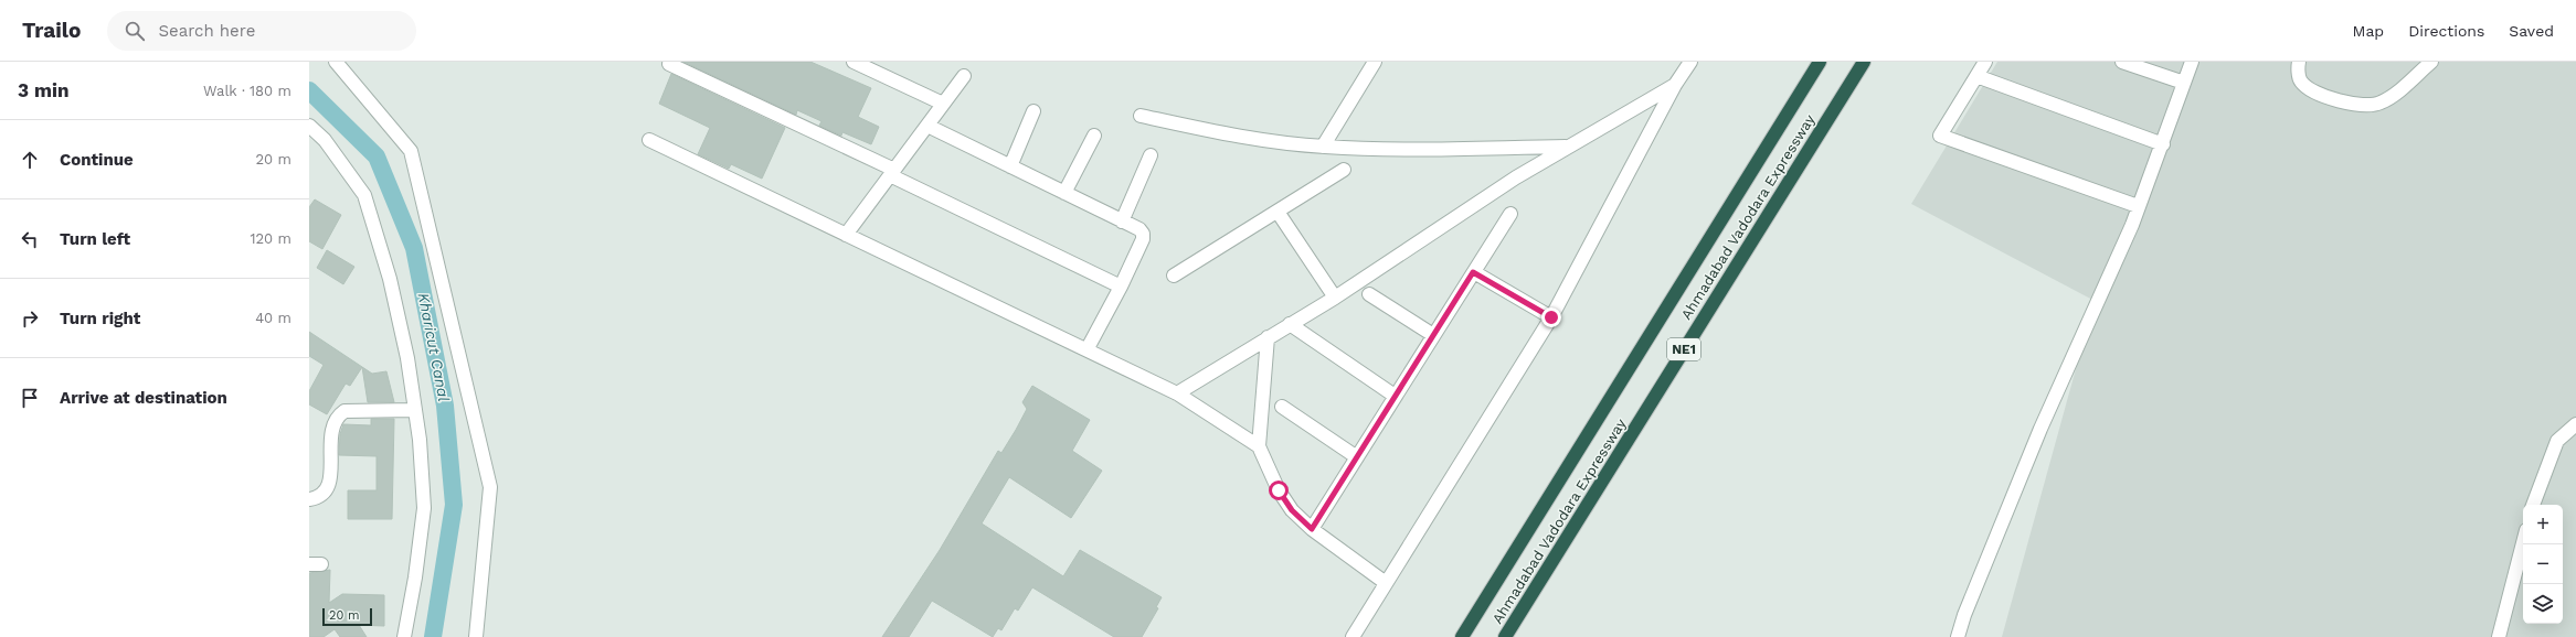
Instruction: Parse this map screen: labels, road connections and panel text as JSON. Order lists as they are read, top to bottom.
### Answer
{
  "streets": {
    "highway": ["Ahmadabad Vadodara Expressway", "NE1"]
  },
  "water": ["Kharicut Canal"],
  "scale_bar": "20 m",
  "page": {
    "header": "Trailo",
    "search": "Search here",
    "nav": ["Map", "Directions", "Saved"],
    "heading": ["3 min", "Walk · 180 m"],
    "list": [
      ["Continue", "20 m"],
      ["Turn left", "120 m"],
      ["Turn right", "40 m"],
      "Arrive at destination"
    ],
    "map_buttons": ["+", "−"],
    "scale": "20 m"
  }
}
